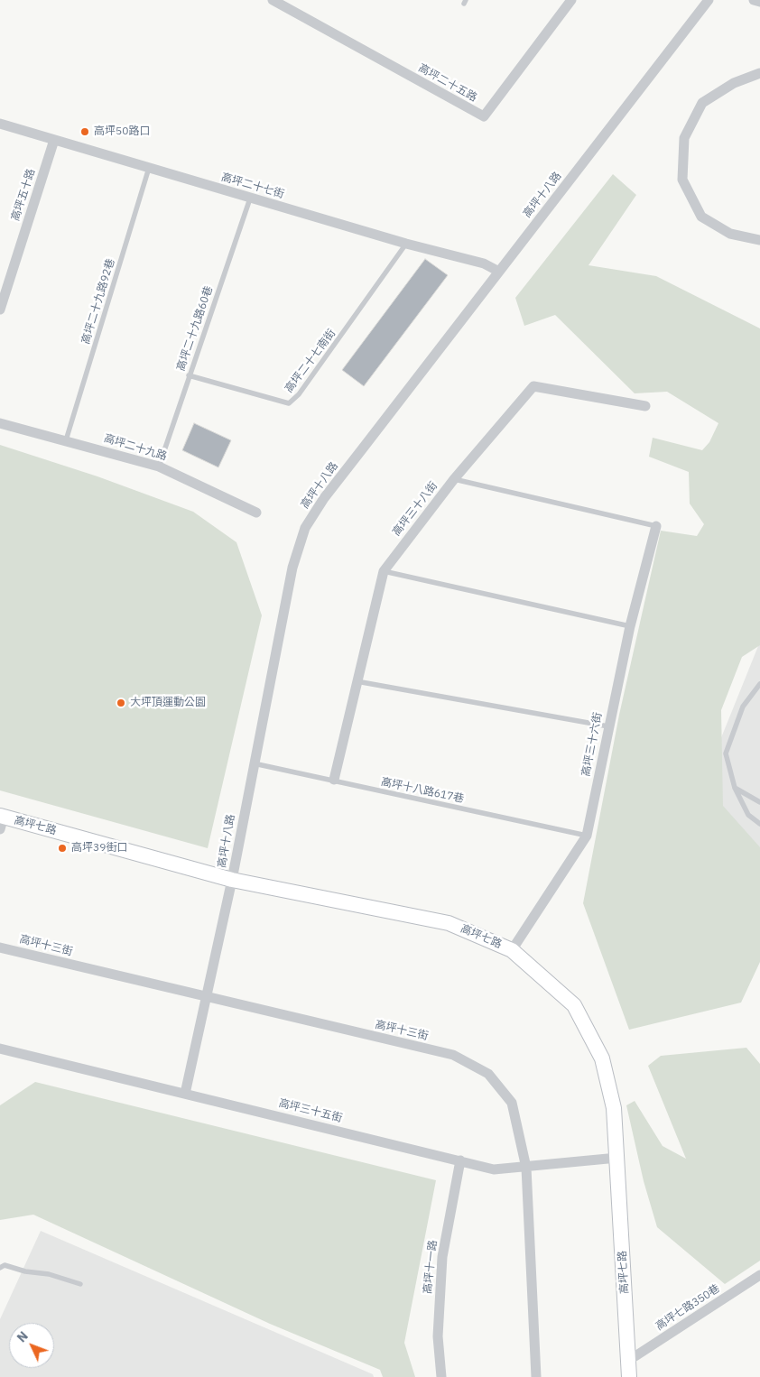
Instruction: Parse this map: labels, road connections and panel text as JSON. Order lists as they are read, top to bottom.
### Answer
{
  "streets": {
    "street": [
      "高坪二十五路",
      "高坪二十七街",
      "高坪五十路",
      "高坪十八路",
      "高坪二十九路",
      "高坪三十八街",
      "高坪三十六街",
      "高坪七路",
      "高坪十三街",
      "高坪三十五街",
      "高坪十一路",
      "高坪七路350巷"
    ],
    "lane": [
      "高坪二十九路92巷",
      "高坪二十九路60巷",
      "高坪二十七南街",
      "高坪十八路617巷"
    ]
  },
  "crossings": [
    ["高坪二十七街", "高坪五十路"],
    ["高坪二十七街", "高坪十八路"],
    ["高坪二十七街", "高坪二十九路92巷"],
    ["高坪二十七街", "高坪二十九路60巷"],
    ["高坪二十七街", "高坪二十七南街"],
    ["高坪十八路", "高坪十八路617巷"],
    ["高坪十八路", "高坪七路"],
    ["高坪十八路", "高坪十三街"],
    ["高坪十八路", "高坪三十五街"],
    ["高坪二十九路92巷", "高坪二十九路"],
    ["高坪二十九路60巷", "高坪二十七南街"],
    ["高坪二十九路60巷", "高坪二十九路"],
    ["高坪三十八街", "高坪十八路617巷"],
    ["高坪三十六街", "高坪十八路617巷"],
    ["高坪三十六街", "高坪七路"],
    ["高坪七路", "高坪三十五街"],
    ["高坪七路", "高坪七路350巷"],
    ["高坪十三街", "高坪三十五街"],
    ["高坪三十五街", "高坪十一路"]
  ],
  "places": ["高坪50路口", "大坪頂運動公園", "高坪39街口"],
  "north": "top left"
}
